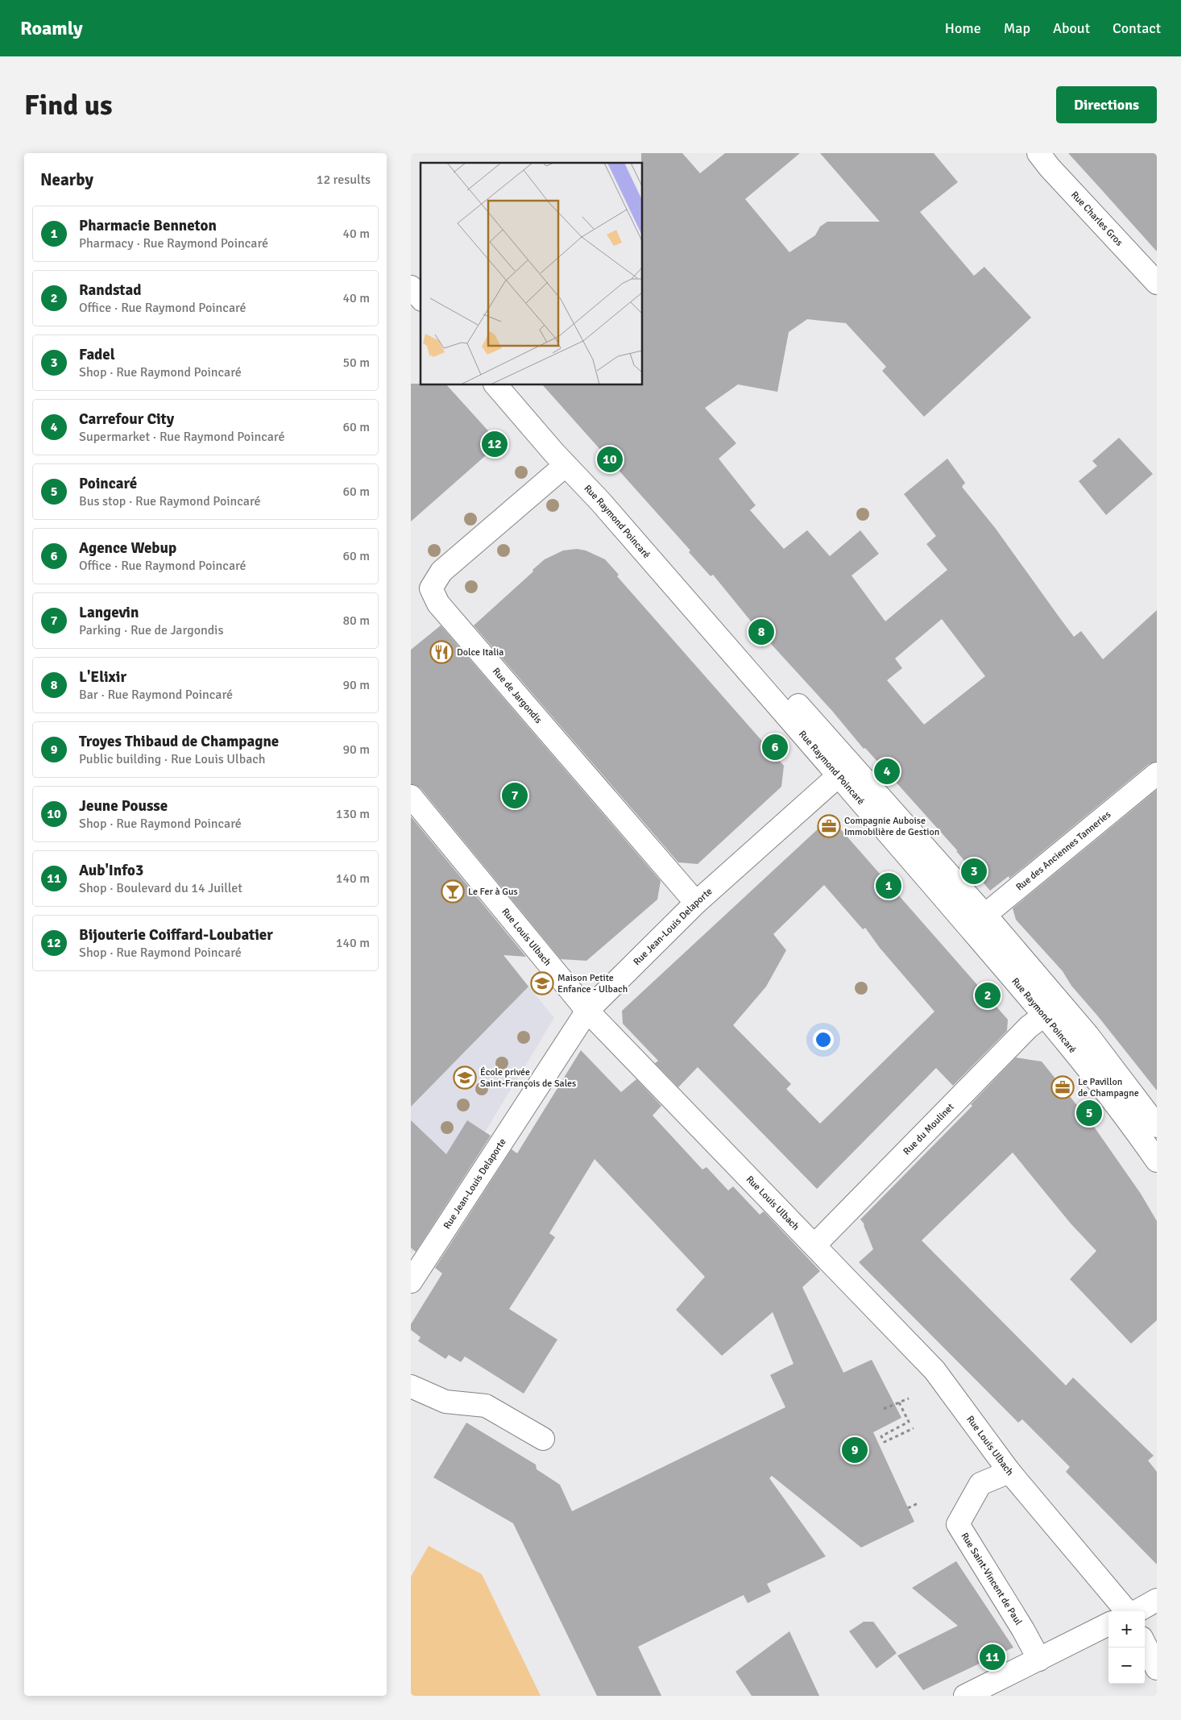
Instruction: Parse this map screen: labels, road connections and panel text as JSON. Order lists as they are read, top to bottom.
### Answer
{
  "streets": {
    "street": [
      "Rue Charles Gros",
      "Rue Raymond Poincaré",
      "Rue de Jargondis",
      "Rue des Anciennes Tanneries",
      "Rue Jean-Louis Delaporte",
      "Rue Louis Ulbach",
      "Rue du Moulinet",
      "Rue Saint-Vincent de Paul"
    ]
  },
  "crossings": [
    ["Rue Raymond Poincaré", "Rue de Jargondis"],
    ["Rue Raymond Poincaré", "Rue des Anciennes Tanneries"],
    ["Rue Raymond Poincaré", "Rue Jean-Louis Delaporte"],
    ["Rue Raymond Poincaré", "Rue du Moulinet"],
    ["Rue de Jargondis", "Rue Jean-Louis Delaporte"],
    ["Rue Jean-Louis Delaporte", "Rue Louis Ulbach"],
    ["Rue Louis Ulbach", "Rue du Moulinet"],
    ["Rue Louis Ulbach", "Rue Saint-Vincent de Paul"]
  ],
  "places": {
    "restaurant": ["Dolce Italia"],
    "office": ["Compagnie Auboise Immobilière de Gestion", "Le Pavillon de Champagne"],
    "bar": ["Le Fer à Gus"],
    "school or university": ["Maison Petite Enfance - Ulbach", "École privée Saint-François de Sales"]
  },
  "page": {
    "header": "Roamly",
    "nav": [
      "Home",
      "Map",
      "About",
      "Contact"
    ],
    "buttons": "Directions",
    "title": "Find us",
    "heading": ["Nearby", "12 results"],
    "list": [
      {
        "mark": "1",
        "name": "Pharmacie Benneton",
        "note": "Pharmacy · Rue Raymond Poincaré",
        "value": "40 m"
      },
      {
        "mark": "2",
        "name": "Randstad",
        "note": "Office · Rue Raymond Poincaré",
        "value": "40 m"
      },
      {
        "mark": "3",
        "name": "Fadel",
        "note": "Shop · Rue Raymond Poincaré",
        "value": "50 m"
      },
      {
        "mark": "4",
        "name": "Carrefour City",
        "note": "Supermarket · Rue Raymond Poincaré",
        "value": "60 m"
      },
      {
        "mark": "5",
        "name": "Poincaré",
        "note": "Bus stop · Rue Raymond Poincaré",
        "value": "60 m"
      },
      {
        "mark": "6",
        "name": "Agence Webup",
        "note": "Office · Rue Raymond Poincaré",
        "value": "60 m"
      },
      {
        "mark": "7",
        "name": "Langevin",
        "note": "Parking · Rue de Jargondis",
        "value": "80 m"
      },
      {
        "mark": "8",
        "name": "L'Elixir",
        "note": "Bar · Rue Raymond Poincaré",
        "value": "90 m"
      },
      {
        "mark": "9",
        "name": "Troyes Thibaud de Champagne",
        "note": "Public building · Rue Louis Ulbach",
        "value": "90 m"
      },
      {
        "mark": "10",
        "name": "Jeune Pousse",
        "note": "Shop · Rue Raymond Poincaré",
        "value": "130 m"
      },
      {
        "mark": "11",
        "name": "Aub'Info3",
        "note": "Shop · Boulevard du 14 Juillet",
        "value": "140 m"
      },
      {
        "mark": "12",
        "name": "Bijouterie Coiffard-Loubatier",
        "note": "Shop · Rue Raymond Poincaré",
        "value": "140 m"
      }
    ],
    "pins": [
      "12",
      "10",
      "8",
      "6",
      "4",
      "7",
      "3",
      "1",
      "2",
      "5",
      "9",
      "11"
    ],
    "map_buttons": ["+", "−"]
  }
}
